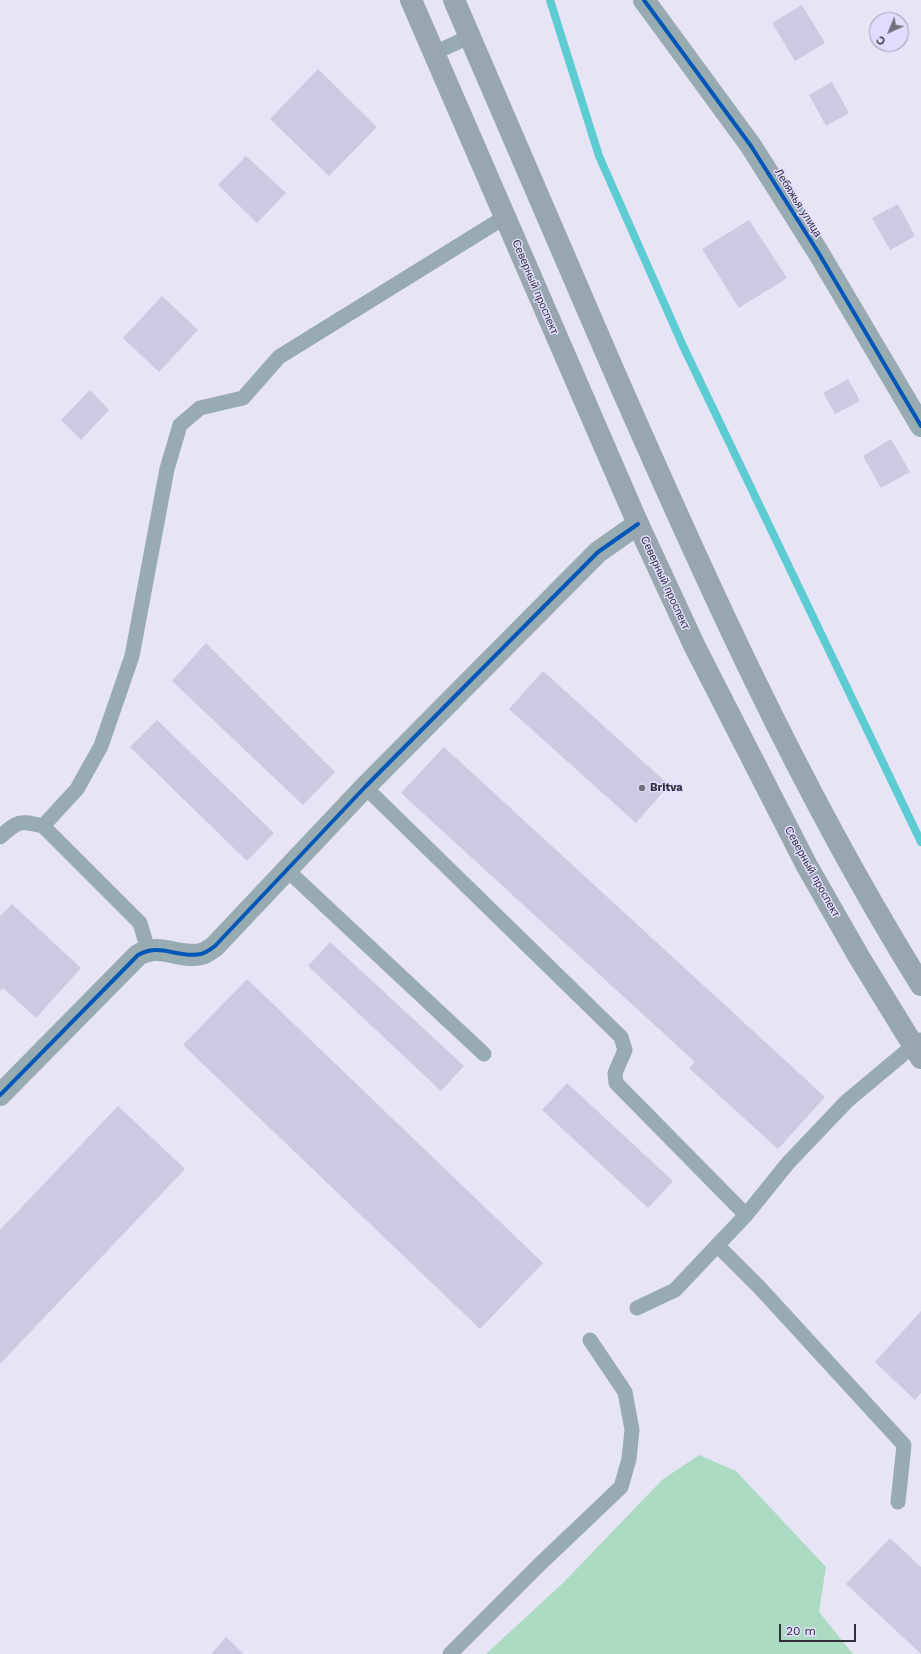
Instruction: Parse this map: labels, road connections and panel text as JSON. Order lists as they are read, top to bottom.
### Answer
{
  "streets": {
    "main road": ["Северный проспект"],
    "street": ["Лебяжья улица"]
  },
  "places": ["Britva"],
  "scale_bar": "20 m",
  "north": "bottom left"
}
